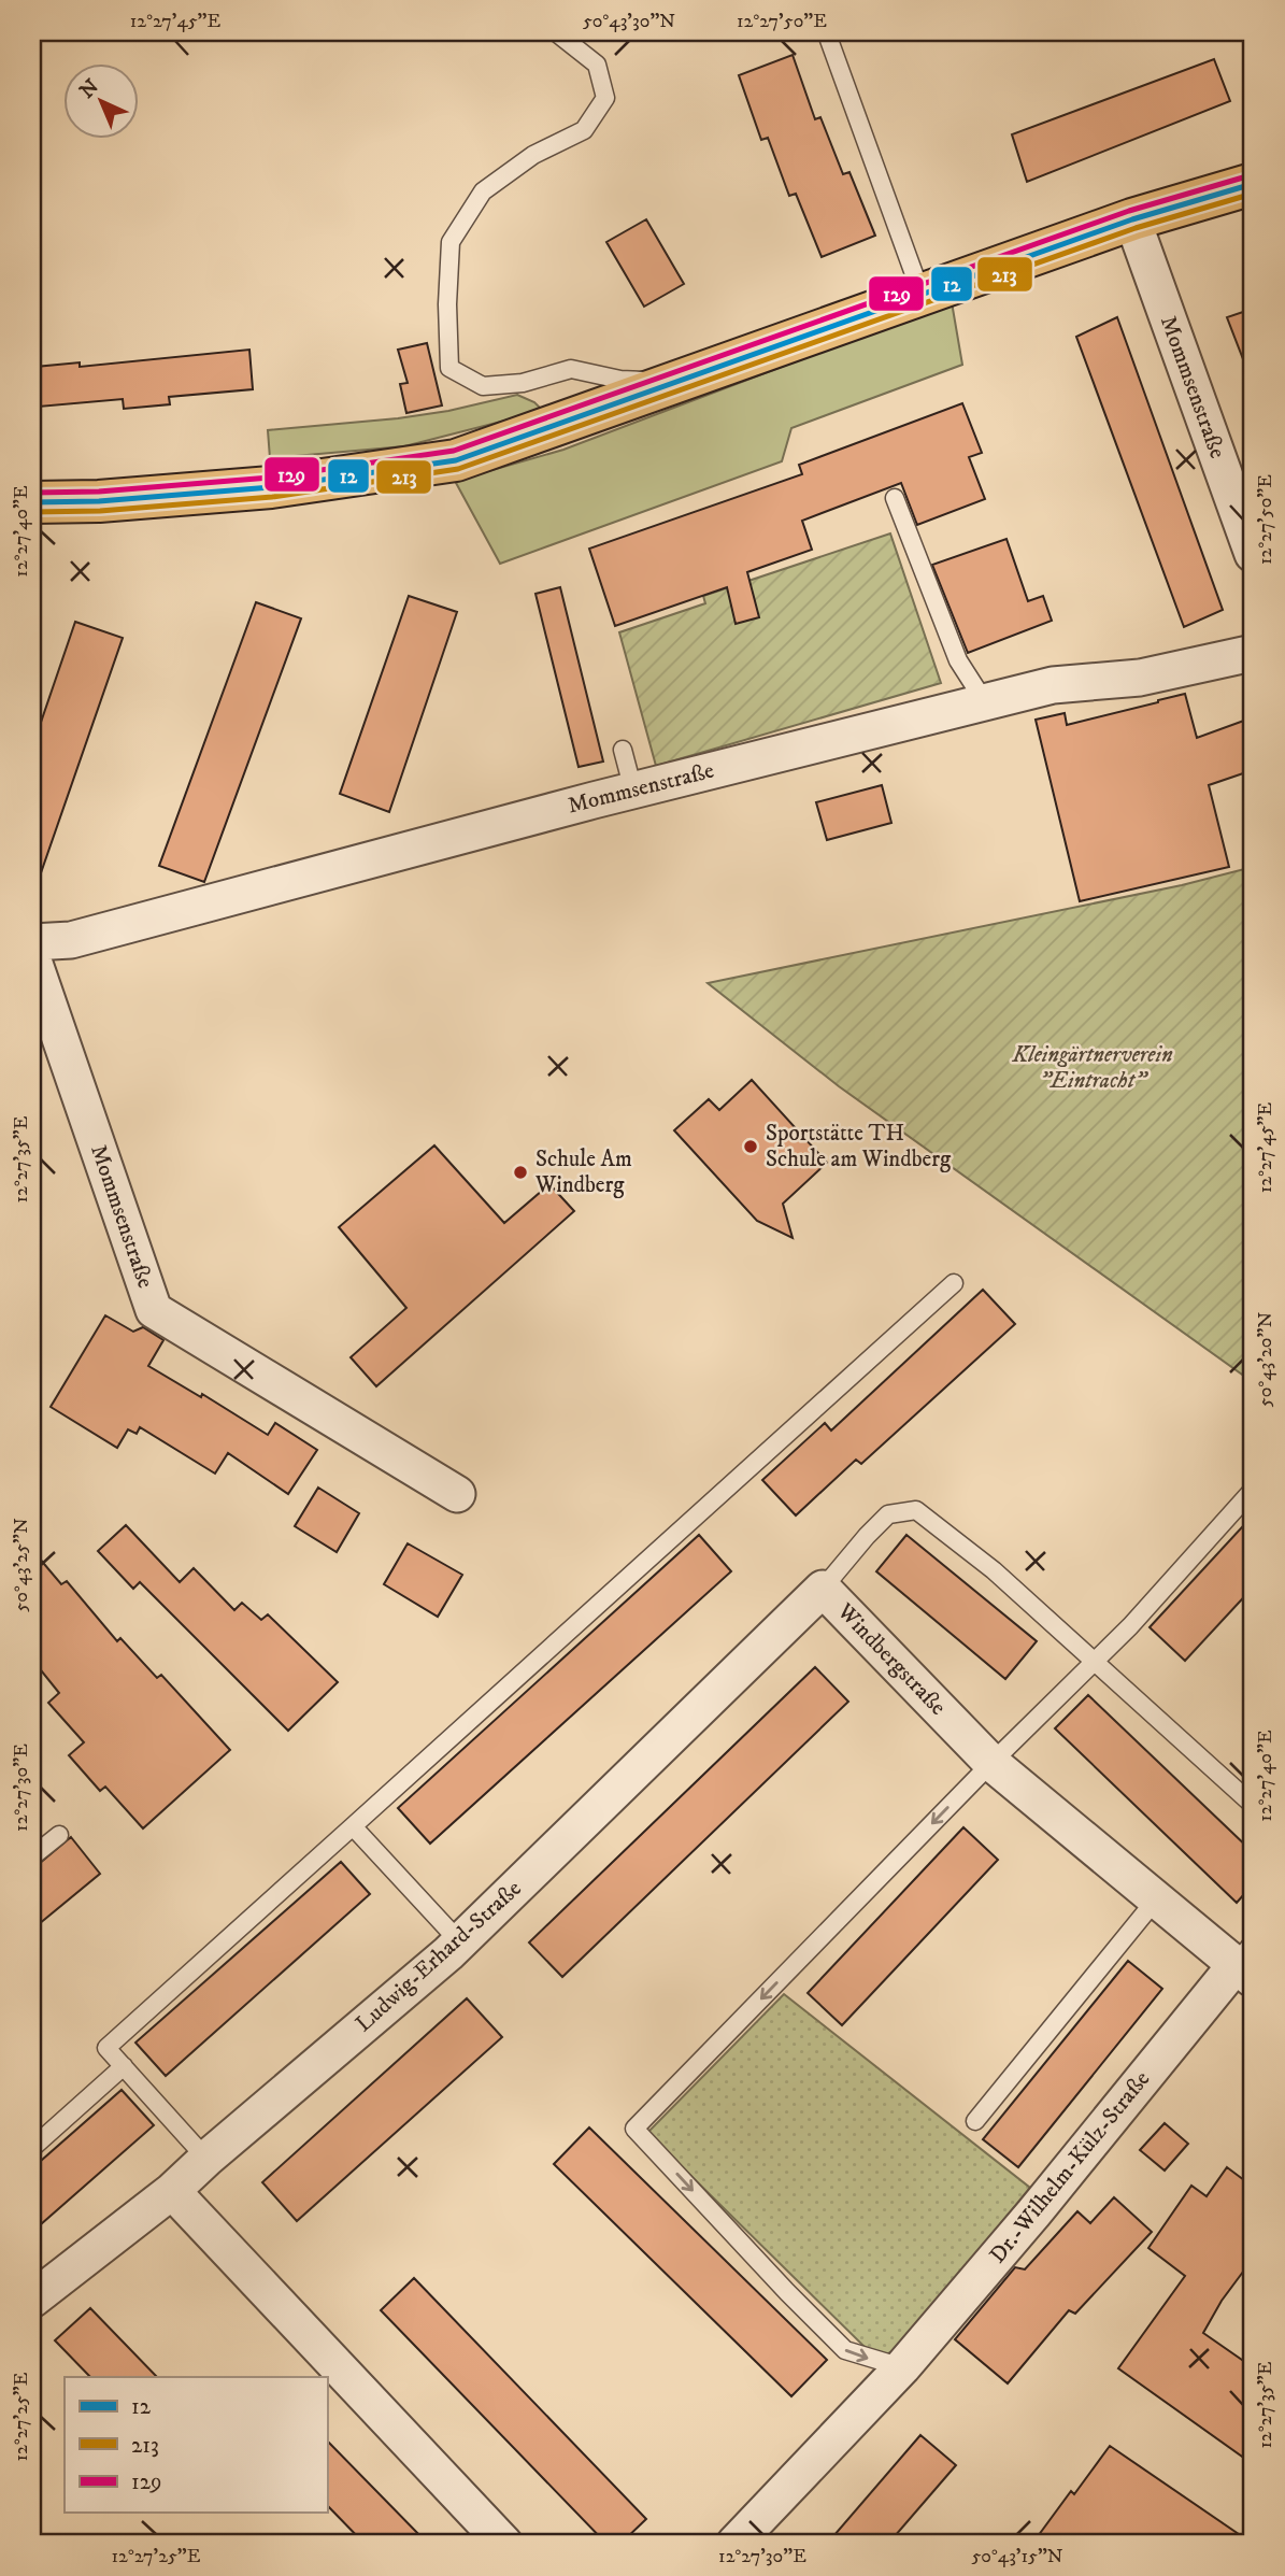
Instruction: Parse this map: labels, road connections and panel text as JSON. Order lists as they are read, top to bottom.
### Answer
{
  "streets": {
    "street": [
      "Mommsenstraße",
      "Windbergstraße",
      "Ludwig-Erhard-Straße",
      "Dr.-Wilhelm-Külz-Straße"
    ]
  },
  "crossings": [
    ["Windbergstraße", "Ludwig-Erhard-Straße"],
    ["Windbergstraße", "Dr.-Wilhelm-Külz-Straße"]
  ],
  "parks": ["Kleingärtnerverein \"Eintracht\""],
  "places": ["Sportstätte TH Schule am Windberg", "Schule Am Windberg"],
  "lines": ["transit line 129", "transit line 12", "transit line 213"],
  "legend": ["12", "213", "129"],
  "north": "top left",
  "coordinates": [
    "12°27'45\"E",
    "50°43'30\"N",
    "12°27'50\"E",
    "12°27'40\"E",
    "12°27'35\"E",
    "50°43'20\"N",
    "50°43'25\"N",
    "12°27'30\"E",
    "12°27'25\"E",
    "50°43'15\"N"
  ]
}
